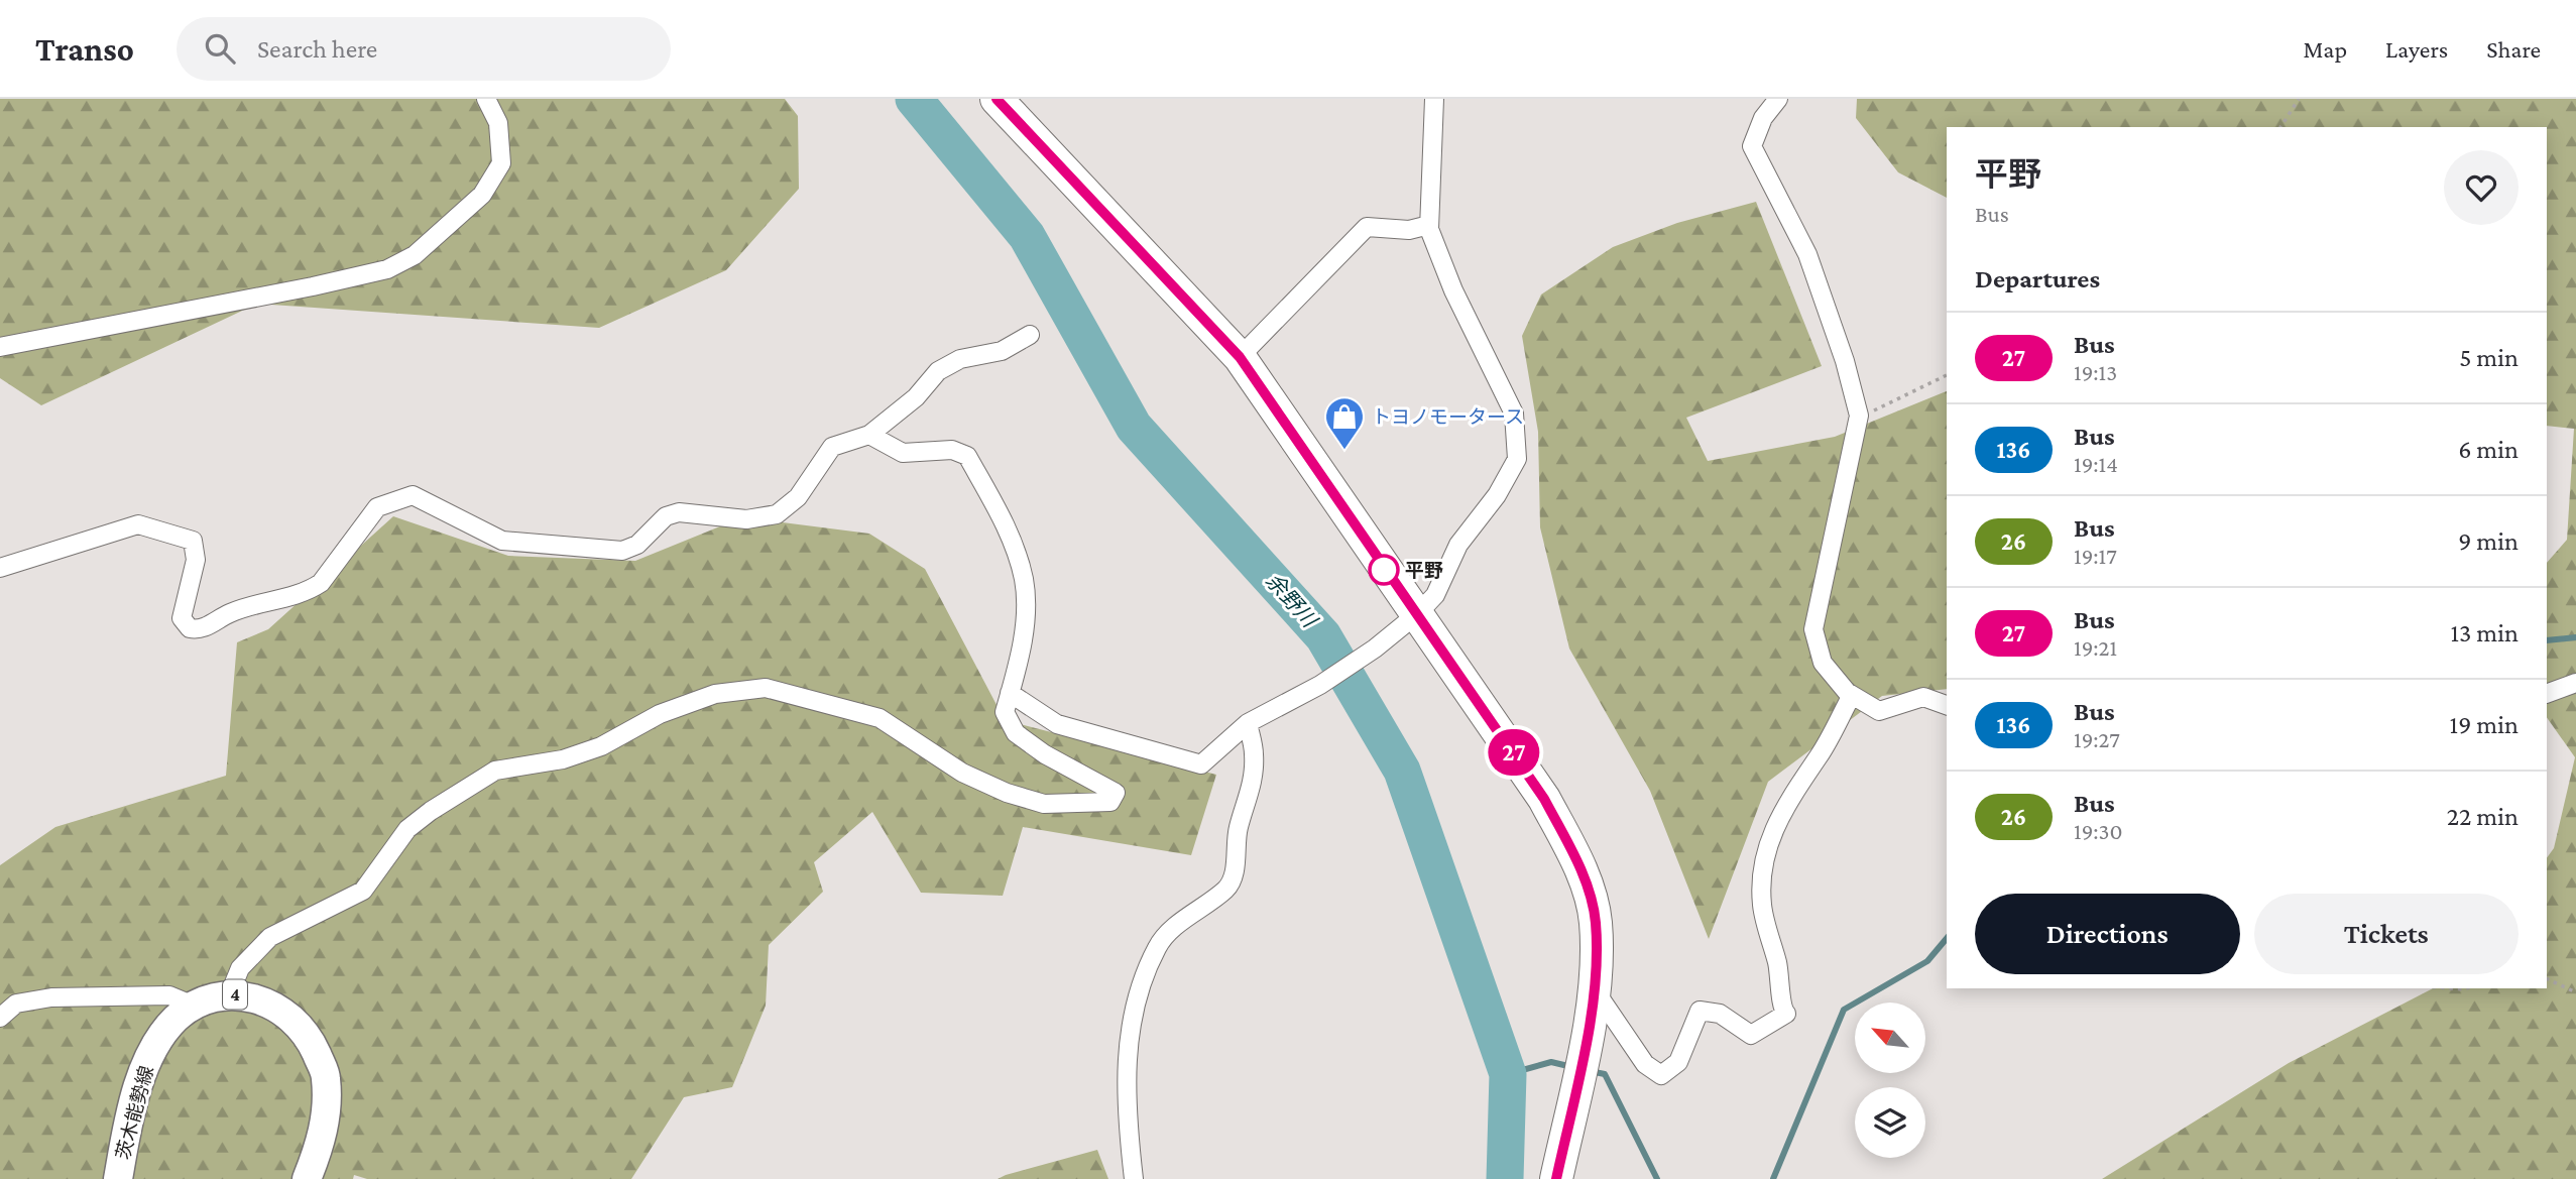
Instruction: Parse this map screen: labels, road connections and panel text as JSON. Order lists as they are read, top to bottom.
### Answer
{
  "streets": {
    "main road": ["4", "茨木能勢線"]
  },
  "water": ["余野川"],
  "places": {
    "shop": ["トヨノモータース"],
    "other": ["平野"]
  },
  "lines": ["bus line 27"],
  "north": "top left",
  "page": {
    "header": "Transo",
    "search": "Search here",
    "nav": ["Map", "Layers", "Share"],
    "on_map": "27",
    "heading": [
      ["平野", "Bus"],
      "Departures"
    ],
    "list": [
      {
        "mark": "27",
        "name": "Bus",
        "note": "19:13",
        "value": "5 min"
      },
      {
        "mark": "136",
        "name": "Bus",
        "note": "19:14",
        "value": "6 min"
      },
      {
        "mark": "26",
        "name": "Bus",
        "note": "19:17",
        "value": "9 min"
      },
      {
        "mark": "27",
        "name": "Bus",
        "note": "19:21",
        "value": "13 min"
      },
      {
        "mark": "136",
        "name": "Bus",
        "note": "19:27",
        "value": "19 min"
      },
      {
        "mark": "26",
        "name": "Bus",
        "note": "19:30",
        "value": "22 min"
      }
    ],
    "buttons": ["Directions", "Tickets"]
  }
}
